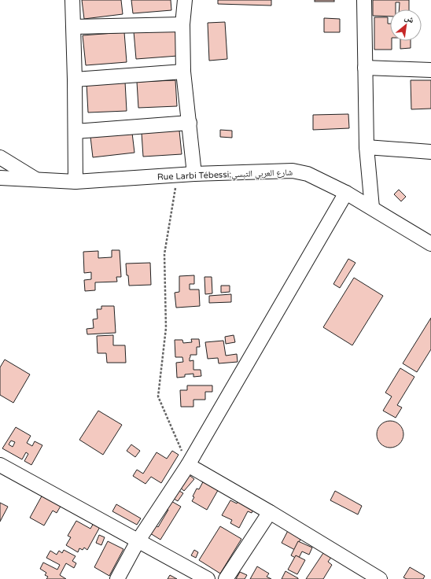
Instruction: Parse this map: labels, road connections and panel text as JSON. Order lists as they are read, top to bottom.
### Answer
{
  "streets": {
    "street": ["Rue Larbi Tébessi;شارع العربي التبسي"]
  },
  "north": "top right"
}
